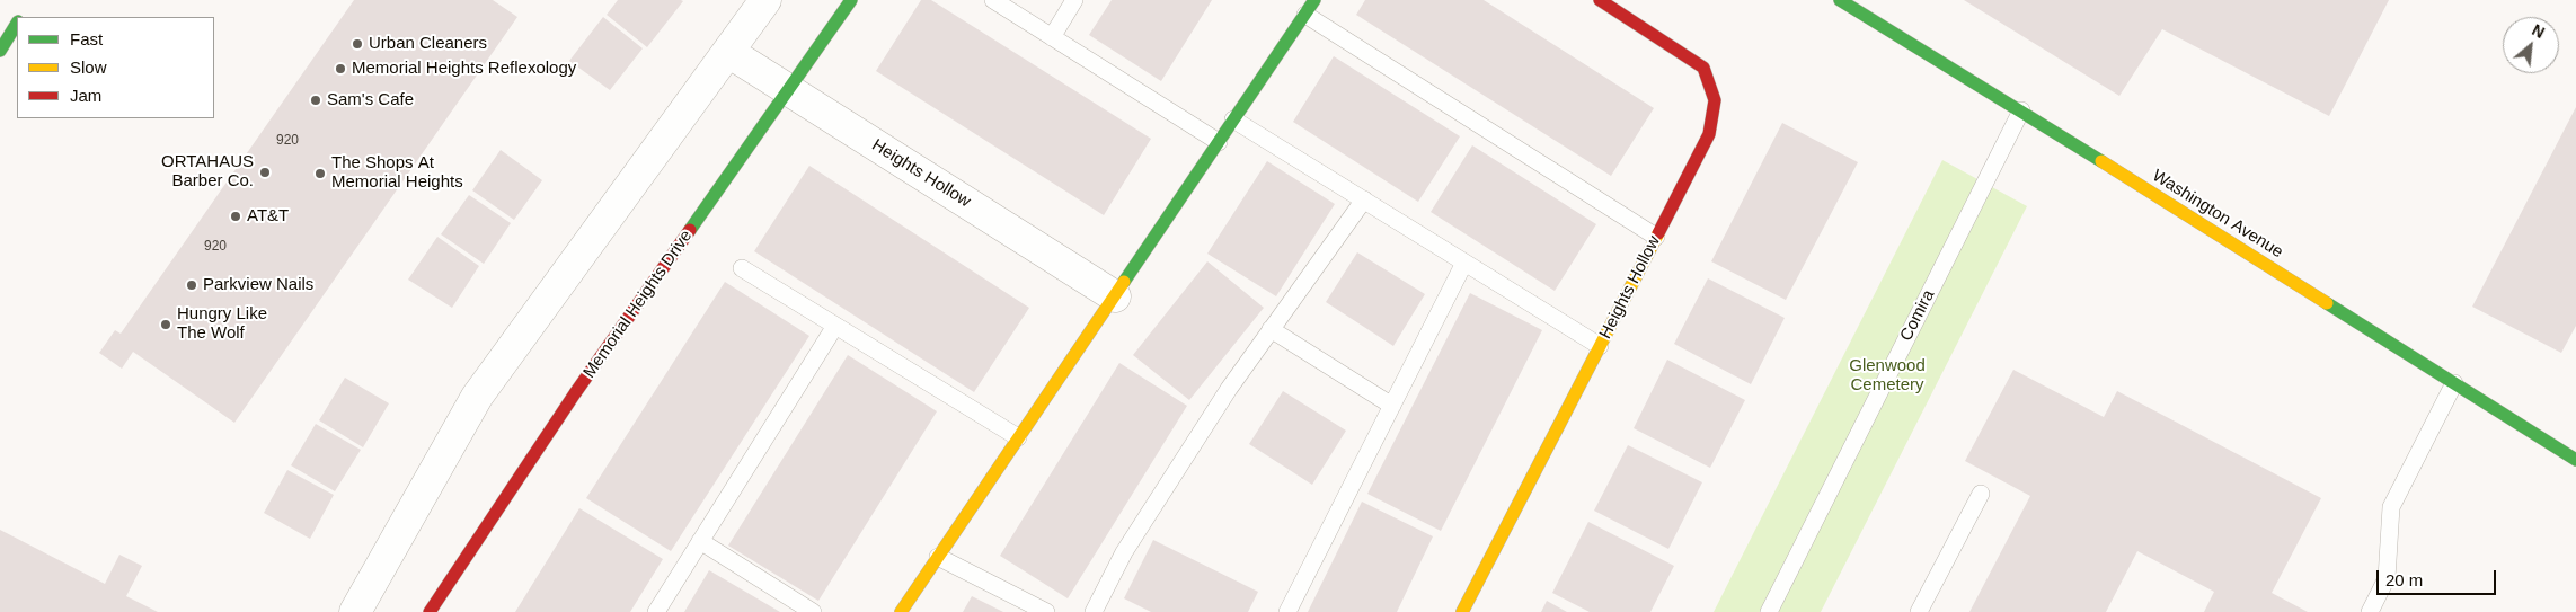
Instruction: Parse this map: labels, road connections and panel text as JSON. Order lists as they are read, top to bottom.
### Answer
{
  "streets": {
    "street": ["Heights Hollow", "Washington Avenue", "Memorial Heights Drive"],
    "lane": ["Comira"]
  },
  "crossings": [
    ["Heights Hollow", "Memorial Heights Drive"],
    ["Washington Avenue", "Comira"]
  ],
  "parks": ["Glenwood Cemetery"],
  "places": [
    "Urban Cleaners",
    "Memorial Heights Reflexology",
    "Sam's Cafe",
    "ORTAHAUS Barber Co.",
    "The Shops At Memorial Heights",
    "AT&T",
    "Parkview Nails",
    "Hungry Like The Wolf"
  ],
  "house_numbers": ["920", "920"],
  "legend": ["Fast", "Slow", "Jam"],
  "scale_bar": "20 m",
  "north": "top right"
}
